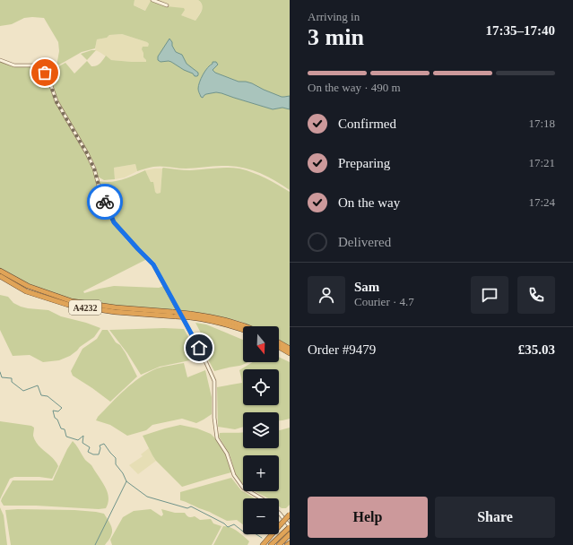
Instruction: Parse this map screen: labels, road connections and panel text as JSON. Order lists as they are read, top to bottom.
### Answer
{
  "streets": {
    "highway": ["A4232"]
  },
  "north": "bottom",
  "page": {
    "heading": ["3 min", "Arriving in", "17:35–17:40"],
    "panel": [
      "Sam",
      "Courier · 4.7",
      "Order #9479",
      "£35.03"
    ],
    "bar": "On the way · 490 m",
    "list": [
      ["Confirmed", "17:18"],
      ["Preparing", "17:21"],
      ["On the way", "17:24"],
      "Delivered"
    ],
    "map_buttons": ["+", "−"],
    "buttons": ["Help", "Share"]
  }
}
